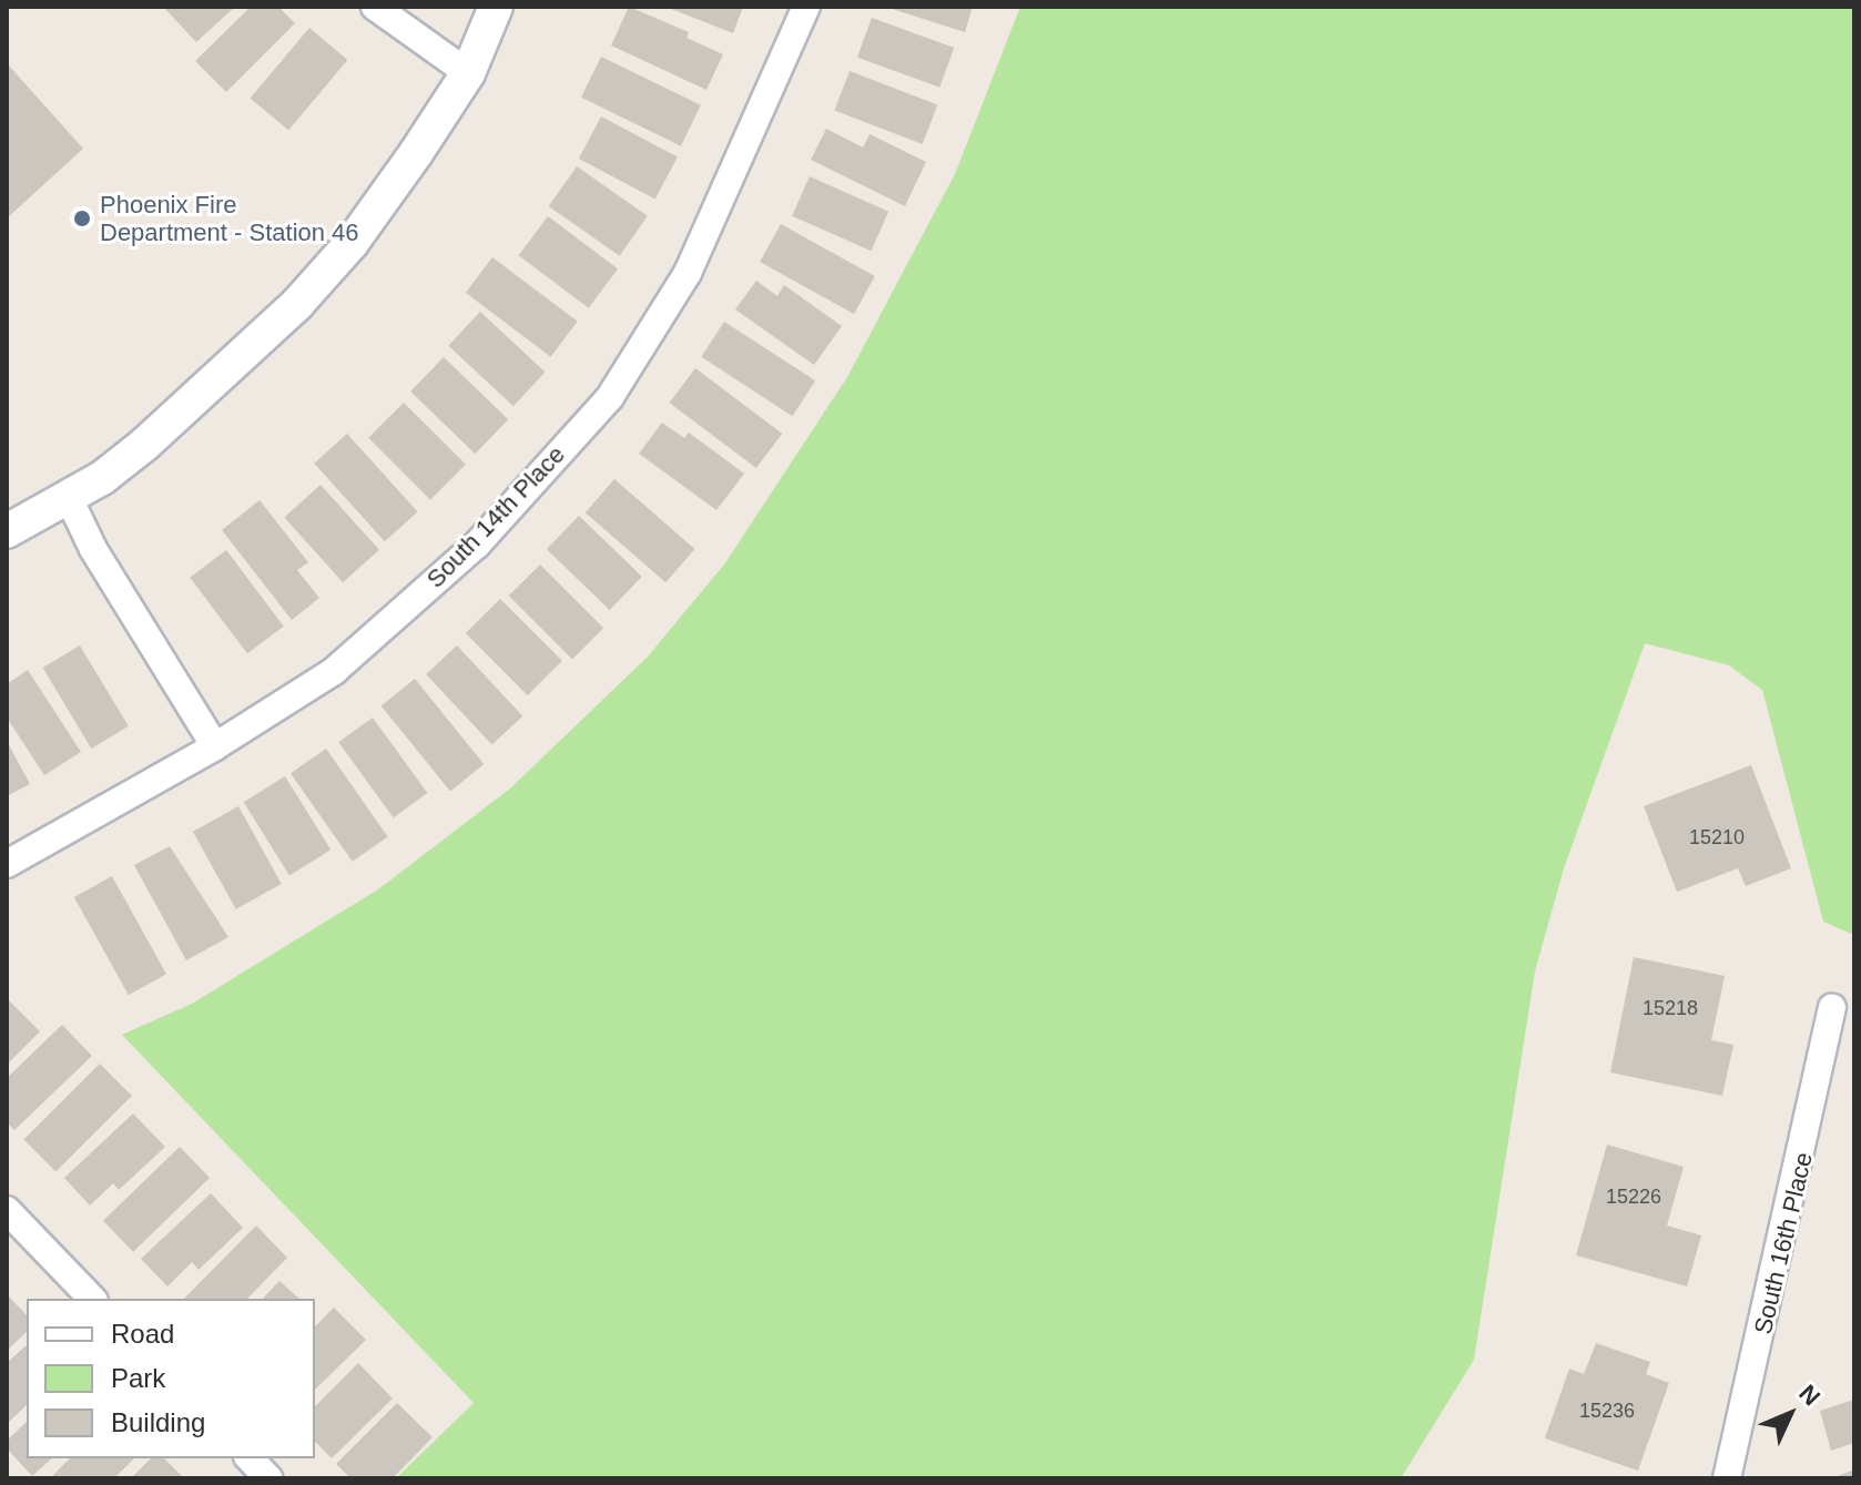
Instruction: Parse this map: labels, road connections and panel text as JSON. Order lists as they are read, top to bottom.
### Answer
{
  "streets": {
    "street": ["South 14th Place", "South 16th Place"]
  },
  "places": ["Phoenix Fire Department - Station 46"],
  "house_numbers": [
    "15210",
    "15218",
    "15226",
    "15236"
  ],
  "legend": ["Road", "Park", "Building"],
  "north": "top right"
}
